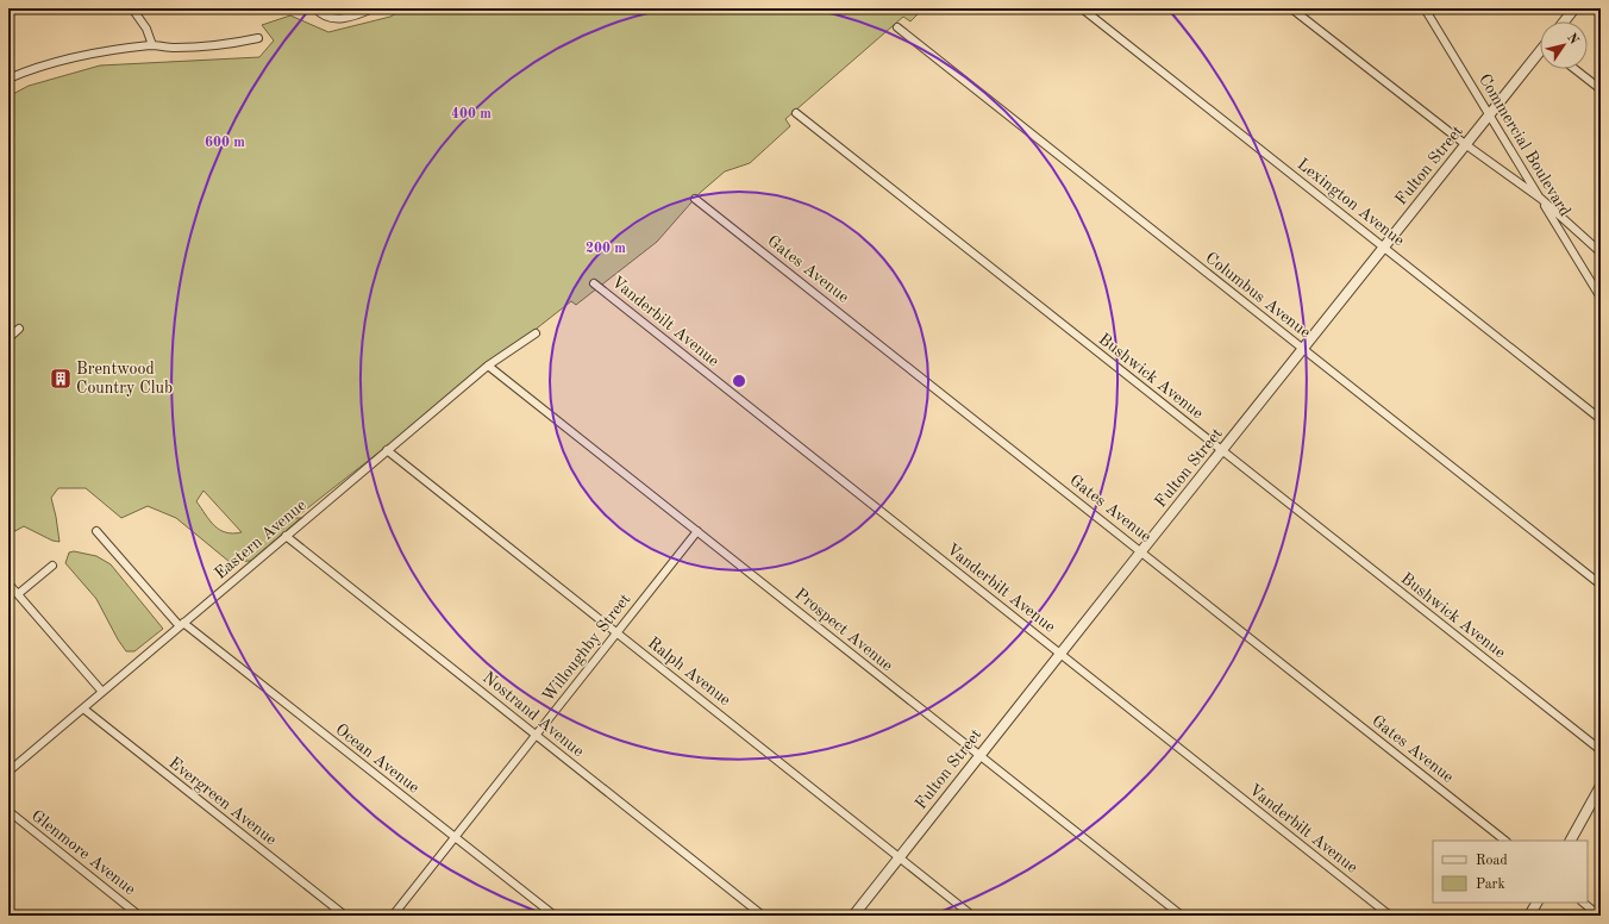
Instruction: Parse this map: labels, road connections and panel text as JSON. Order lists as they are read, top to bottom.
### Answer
{
  "streets": {
    "street": [
      "Commercial Boulevard",
      "Fulton Street",
      "Lexington Avenue",
      "Gates Avenue",
      "Columbus Avenue",
      "Vanderbilt Avenue",
      "Bushwick Avenue",
      "Eastern Avenue",
      "Prospect Avenue",
      "Willoughby Street",
      "Ralph Avenue",
      "Nostrand Avenue",
      "Ocean Avenue",
      "Evergreen Avenue",
      "Glenmore Avenue"
    ]
  },
  "crossings": [
    ["Commercial Boulevard", "Fulton Street"],
    ["Fulton Street", "Lexington Avenue"],
    ["Fulton Street", "Gates Avenue"],
    ["Fulton Street", "Columbus Avenue"],
    ["Fulton Street", "Vanderbilt Avenue"],
    ["Fulton Street", "Bushwick Avenue"],
    ["Fulton Street", "Prospect Avenue"],
    ["Fulton Street", "Ralph Avenue"],
    ["Eastern Avenue", "Prospect Avenue"],
    ["Eastern Avenue", "Ralph Avenue"],
    ["Eastern Avenue", "Nostrand Avenue"],
    ["Eastern Avenue", "Ocean Avenue"],
    ["Eastern Avenue", "Evergreen Avenue"],
    ["Prospect Avenue", "Willoughby Street"],
    ["Willoughby Street", "Ralph Avenue"],
    ["Willoughby Street", "Nostrand Avenue"],
    ["Willoughby Street", "Ocean Avenue"]
  ],
  "places": {
    "building": ["Brentwood Country Club"]
  },
  "legend": ["Road", "Park"],
  "north": "top right",
  "rings": ["400 m", "600 m", "200 m"]
}
